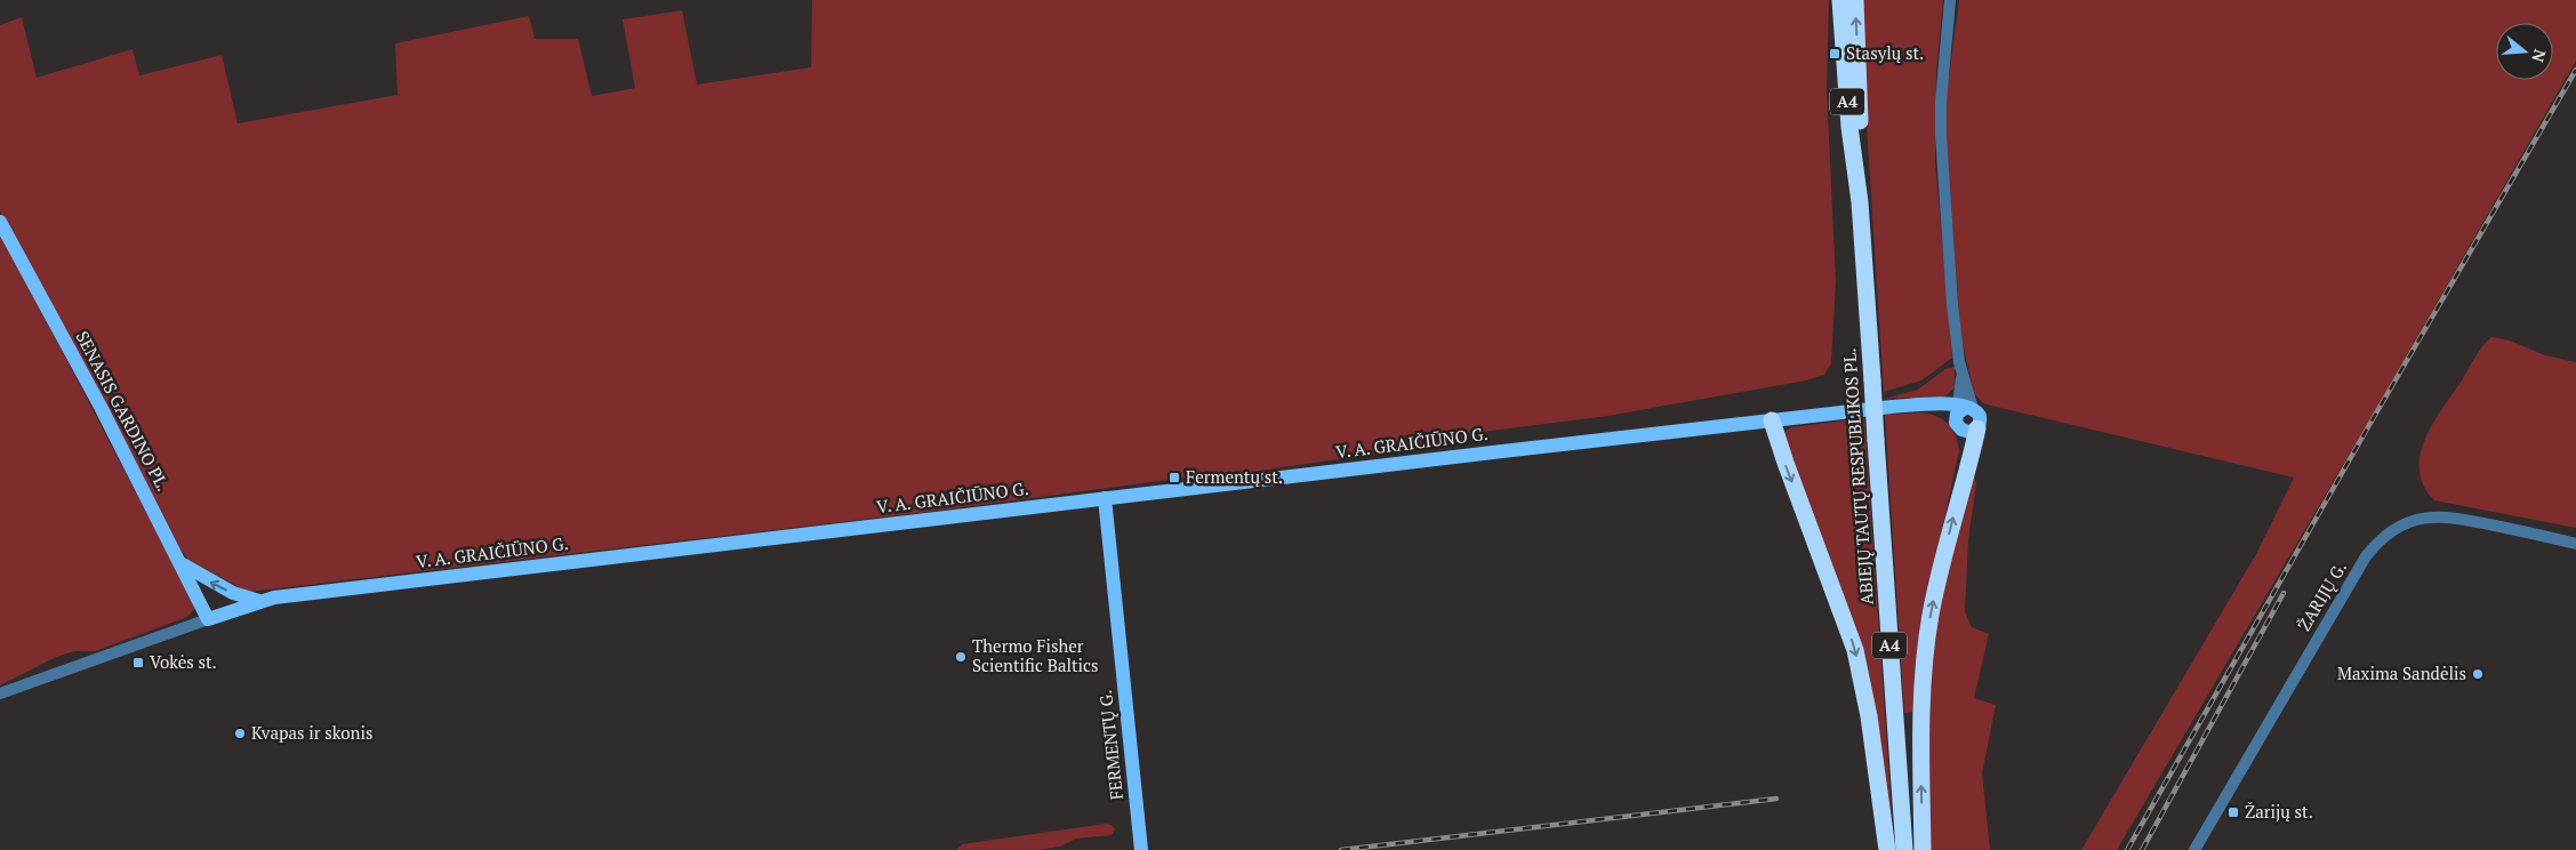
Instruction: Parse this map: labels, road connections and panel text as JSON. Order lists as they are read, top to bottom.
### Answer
{
  "streets": {
    "highway": ["A4", "ABIEJŲ TAUTŲ RESPUBLIKOS PL."],
    "main road": ["SENASIS GARDINO PL.", "V. A. GRAIČIŪNO G.", "FERMENTŲ G."],
    "street": ["ŽARIJŲ G."]
  },
  "crossings": [
    ["SENASIS GARDINO PL.", "V. A. GRAIČIŪNO G."],
    ["V. A. GRAIČIŪNO G.", "FERMENTŲ G."]
  ],
  "places": {
    "transit": [
      "Stasylų st.",
      "Fermentų st.",
      "Vokės st.",
      "Žarijų st."
    ],
    "other": ["Thermo Fisher Scientific Baltics", "Maxima Sandėlis", "Kvapas ir skonis"]
  },
  "north": "right"
}
